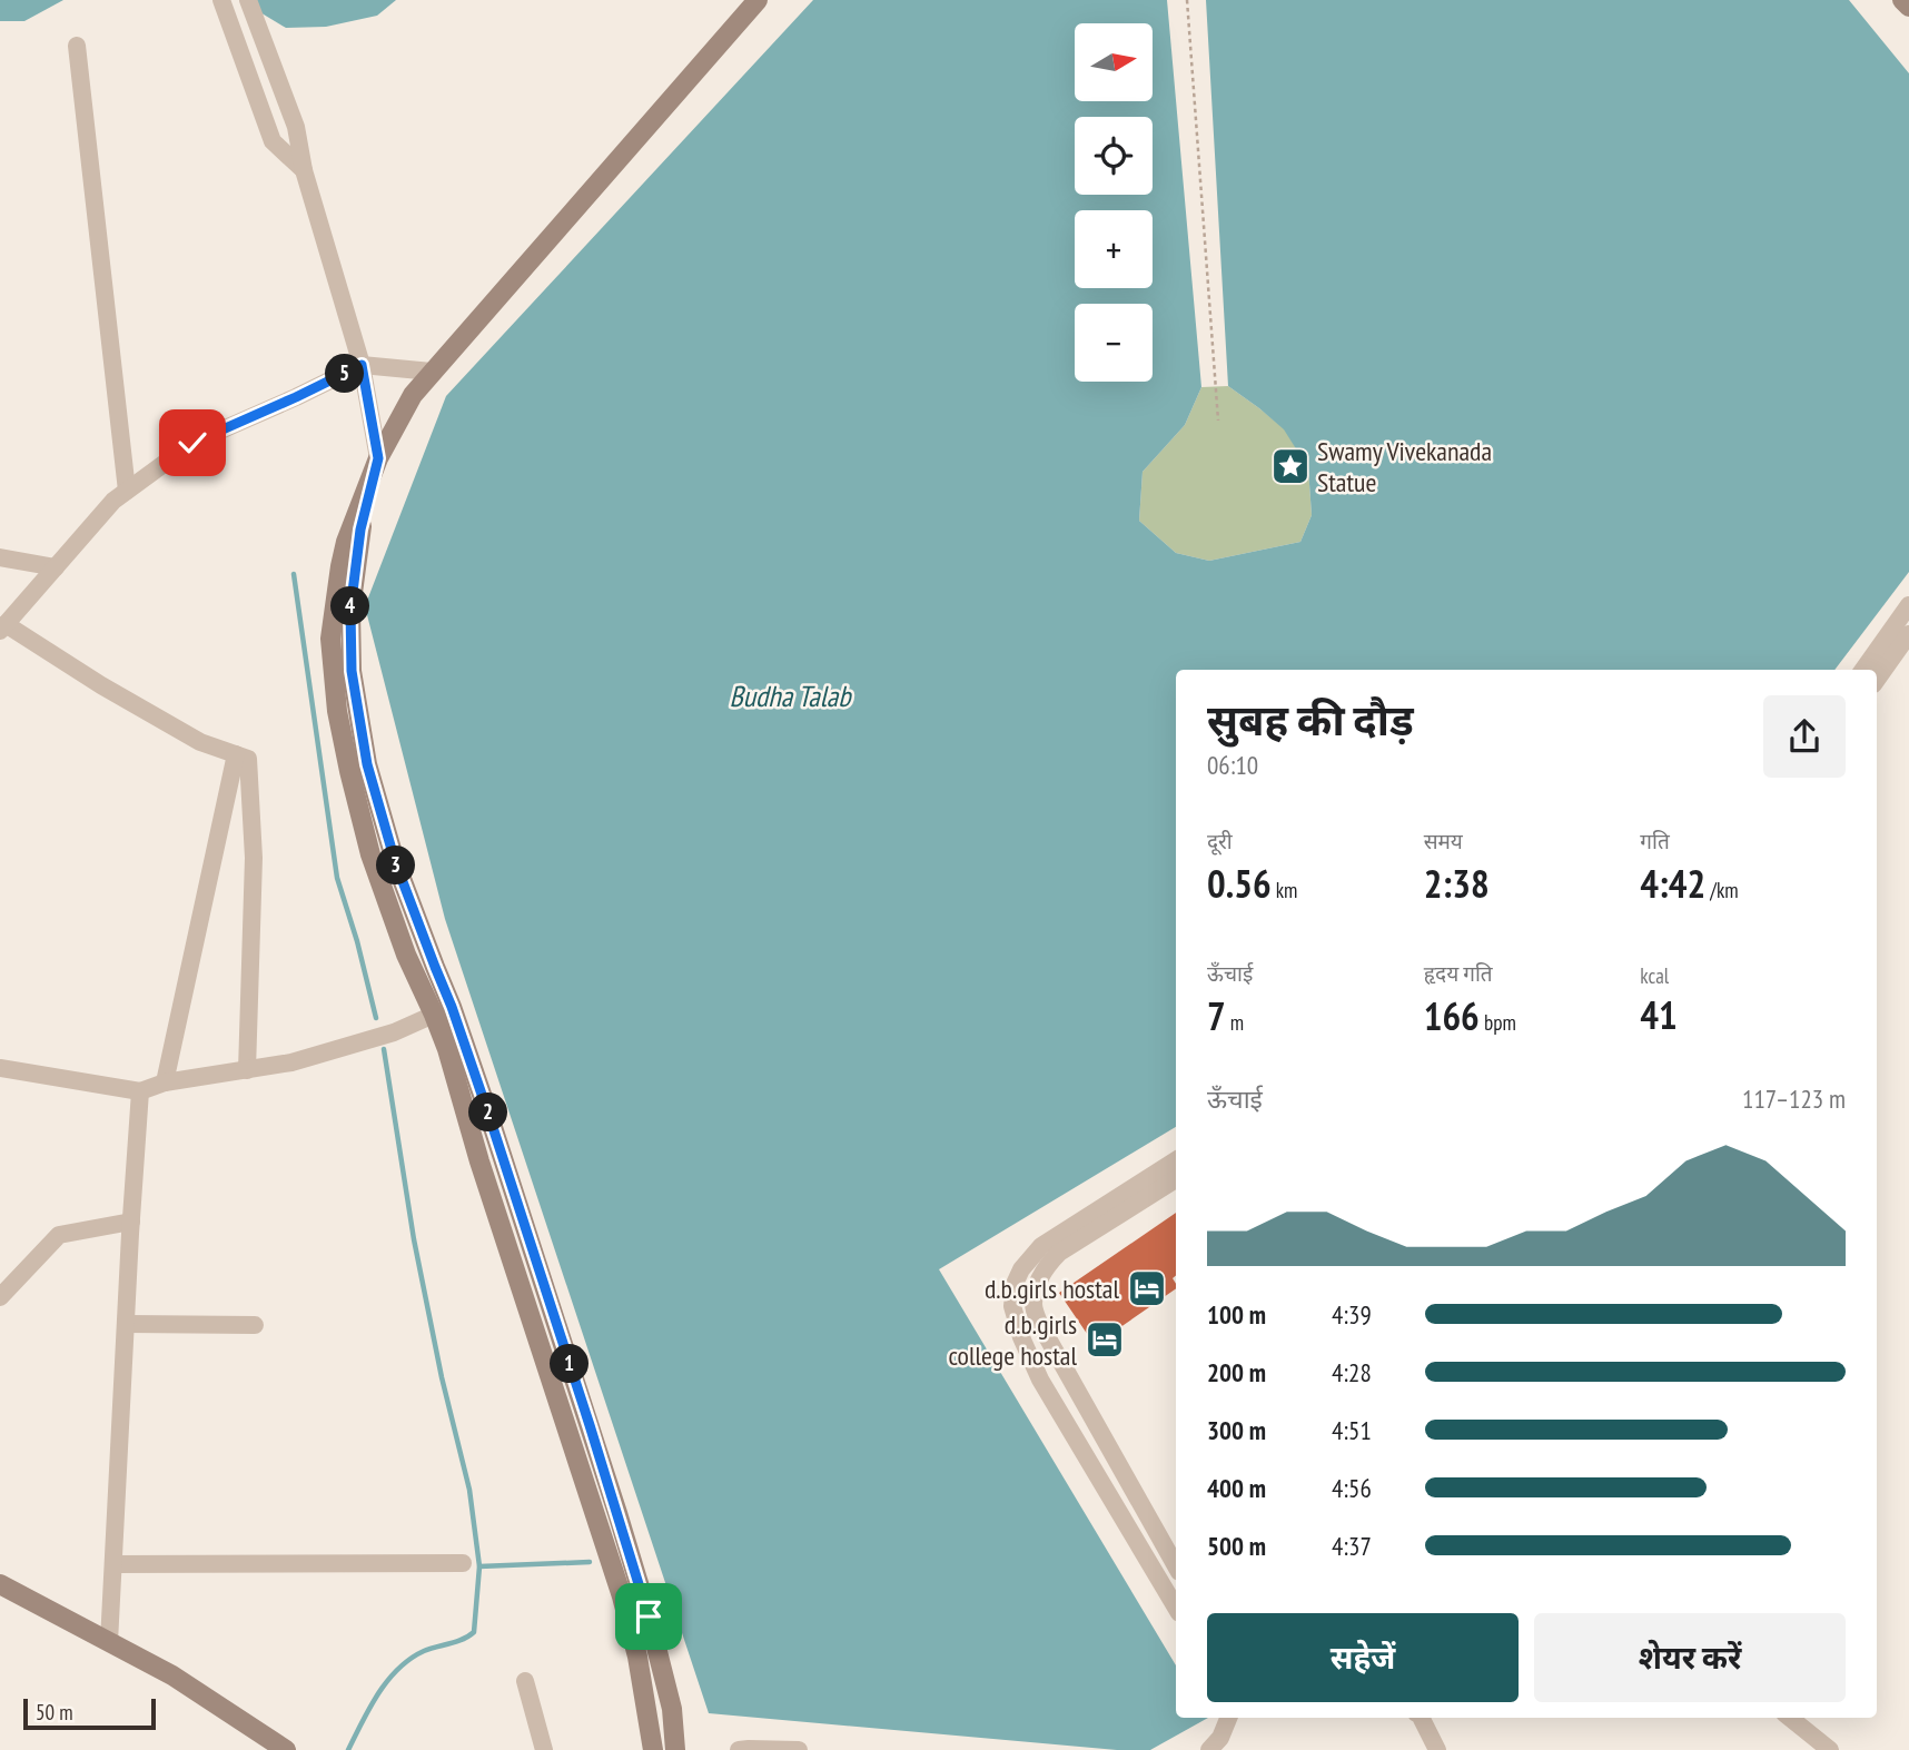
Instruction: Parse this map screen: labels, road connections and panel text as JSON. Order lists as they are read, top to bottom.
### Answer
{
  "water": ["Budha Talab"],
  "places": {
    "place": ["Swamy Vivekanada Statue"],
    "hotel": ["d.b.girls hostal", "d.b.girls college hostal"]
  },
  "scale_bar": "50 m",
  "north": "right",
  "page": {
    "map_buttons": ["+", "−"],
    "pins": [
      "5",
      "4",
      "3",
      "2",
      "1"
    ],
    "heading": ["सुबह की दौड़", "06:10"],
    "stats": [
      ["दूरी", "0.56 km"],
      ["समय", "2:38"],
      ["गति", "4:42 /km"],
      ["ऊँचाई", "7 m"],
      ["हृदय गति", "166 bpm"],
      ["kcal", "41"]
    ],
    "chart": ["ऊँचाई", "117–123 m"],
    "list": [
      {
        "name": "100 m",
        "note": "4:39"
      },
      {
        "name": "200 m",
        "note": "4:28"
      },
      {
        "name": "300 m",
        "note": "4:51"
      },
      {
        "name": "400 m",
        "note": "4:56"
      },
      {
        "name": "500 m",
        "note": "4:37"
      }
    ],
    "buttons": ["सहेजें", "शेयर करें"],
    "scale": "50 m"
  }
}
